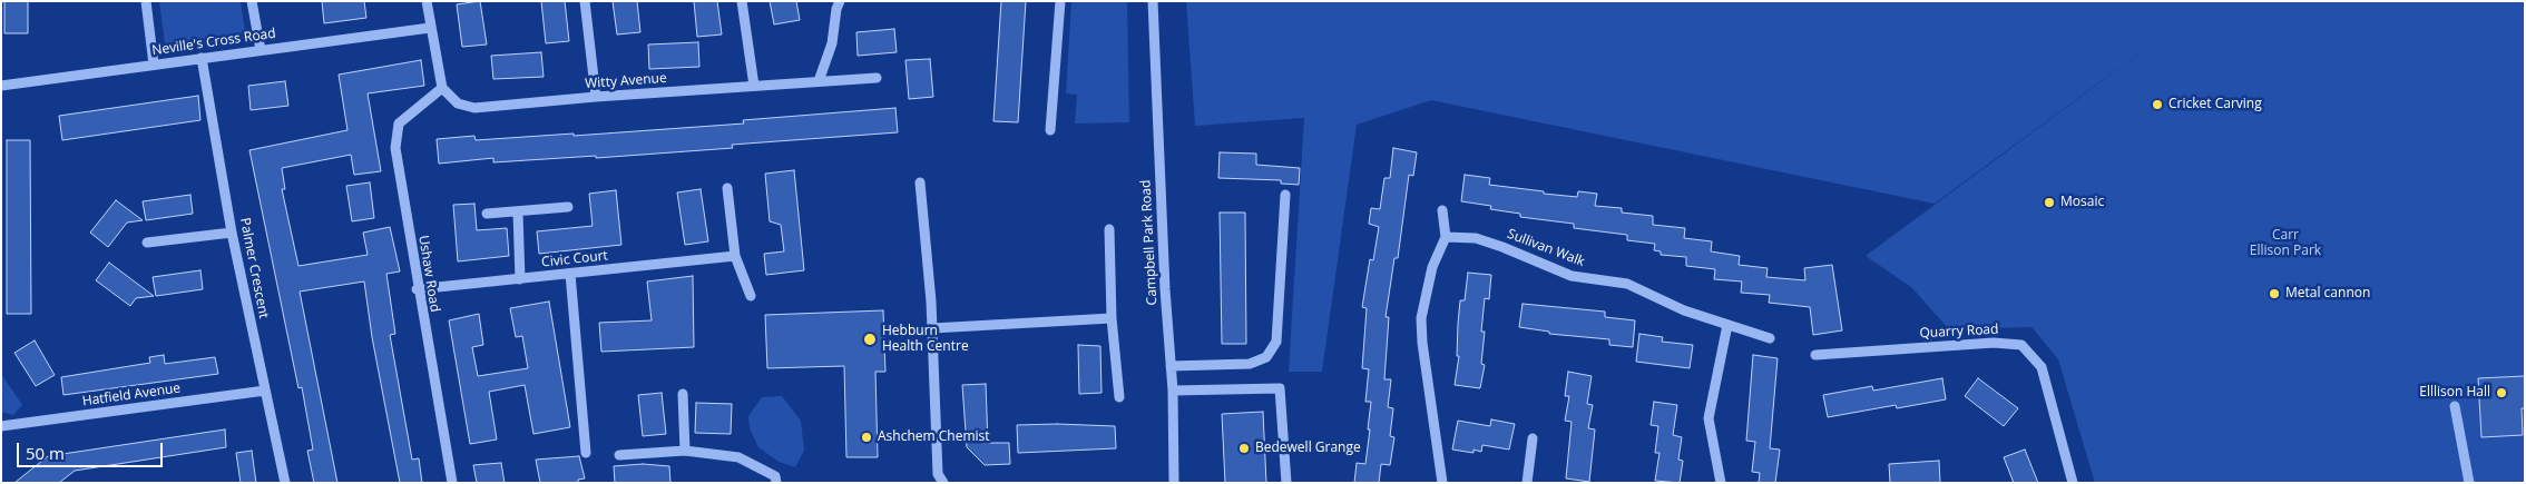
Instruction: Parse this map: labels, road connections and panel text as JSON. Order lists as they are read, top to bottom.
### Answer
{
  "streets": {
    "street": [
      "Neville's Cross Road",
      "Witty Avenue",
      "Campbell Park Road",
      "Sullivan Walk",
      "Civic Court",
      "Palmer Crescent",
      "Ushaw Road",
      "Quarry Road",
      "Hatfield Avenue"
    ]
  },
  "crossings": [
    ["Neville's Cross Road", "Palmer Crescent"],
    ["Witty Avenue", "Ushaw Road"],
    ["Civic Court", "Ushaw Road"],
    ["Palmer Crescent", "Hatfield Avenue"]
  ],
  "parks": ["Carr Ellison Park"],
  "places": [
    "Cricket Carving",
    "Mosaic",
    "Metal cannon",
    "Hebburn Health Centre",
    "Elllison Hall",
    "Ashchem Chemist",
    "Bedewell Grange"
  ],
  "scale_bar": "50 m"
}
